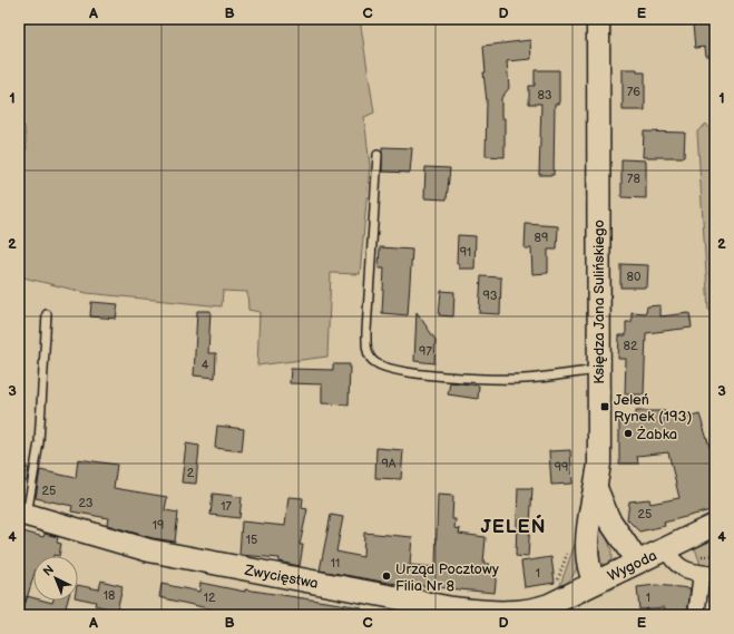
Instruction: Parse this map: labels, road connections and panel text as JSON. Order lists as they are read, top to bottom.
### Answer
{
  "streets": {
    "street": ["Księdza Jana Sulińskiego", "Wygoda", "Zwycięstwa"]
  },
  "crossings": [
    ["Księdza Jana Sulińskiego", "Wygoda"],
    ["Wygoda", "Zwycięstwa"]
  ],
  "districts": ["JELEŃ"],
  "places": {
    "transit": ["Jeleń Rynek (193)"],
    "other": ["Żabka", "Urząd Pocztowy Filia Nr 8"]
  },
  "house_numbers": [
    "76",
    "83",
    "78",
    "89",
    "91",
    "80",
    "93",
    "82",
    "97",
    "4",
    "9A",
    "99",
    "2",
    "25",
    "23",
    "17",
    "25",
    "19",
    "15",
    "11",
    "1",
    "18",
    "12",
    "1"
  ],
  "north": "top left",
  "grid": {
    "columns": [
      "A",
      "B",
      "C",
      "D",
      "E"
    ],
    "rows": [
      "1",
      "2",
      "3",
      "4"
    ]
  }
}
